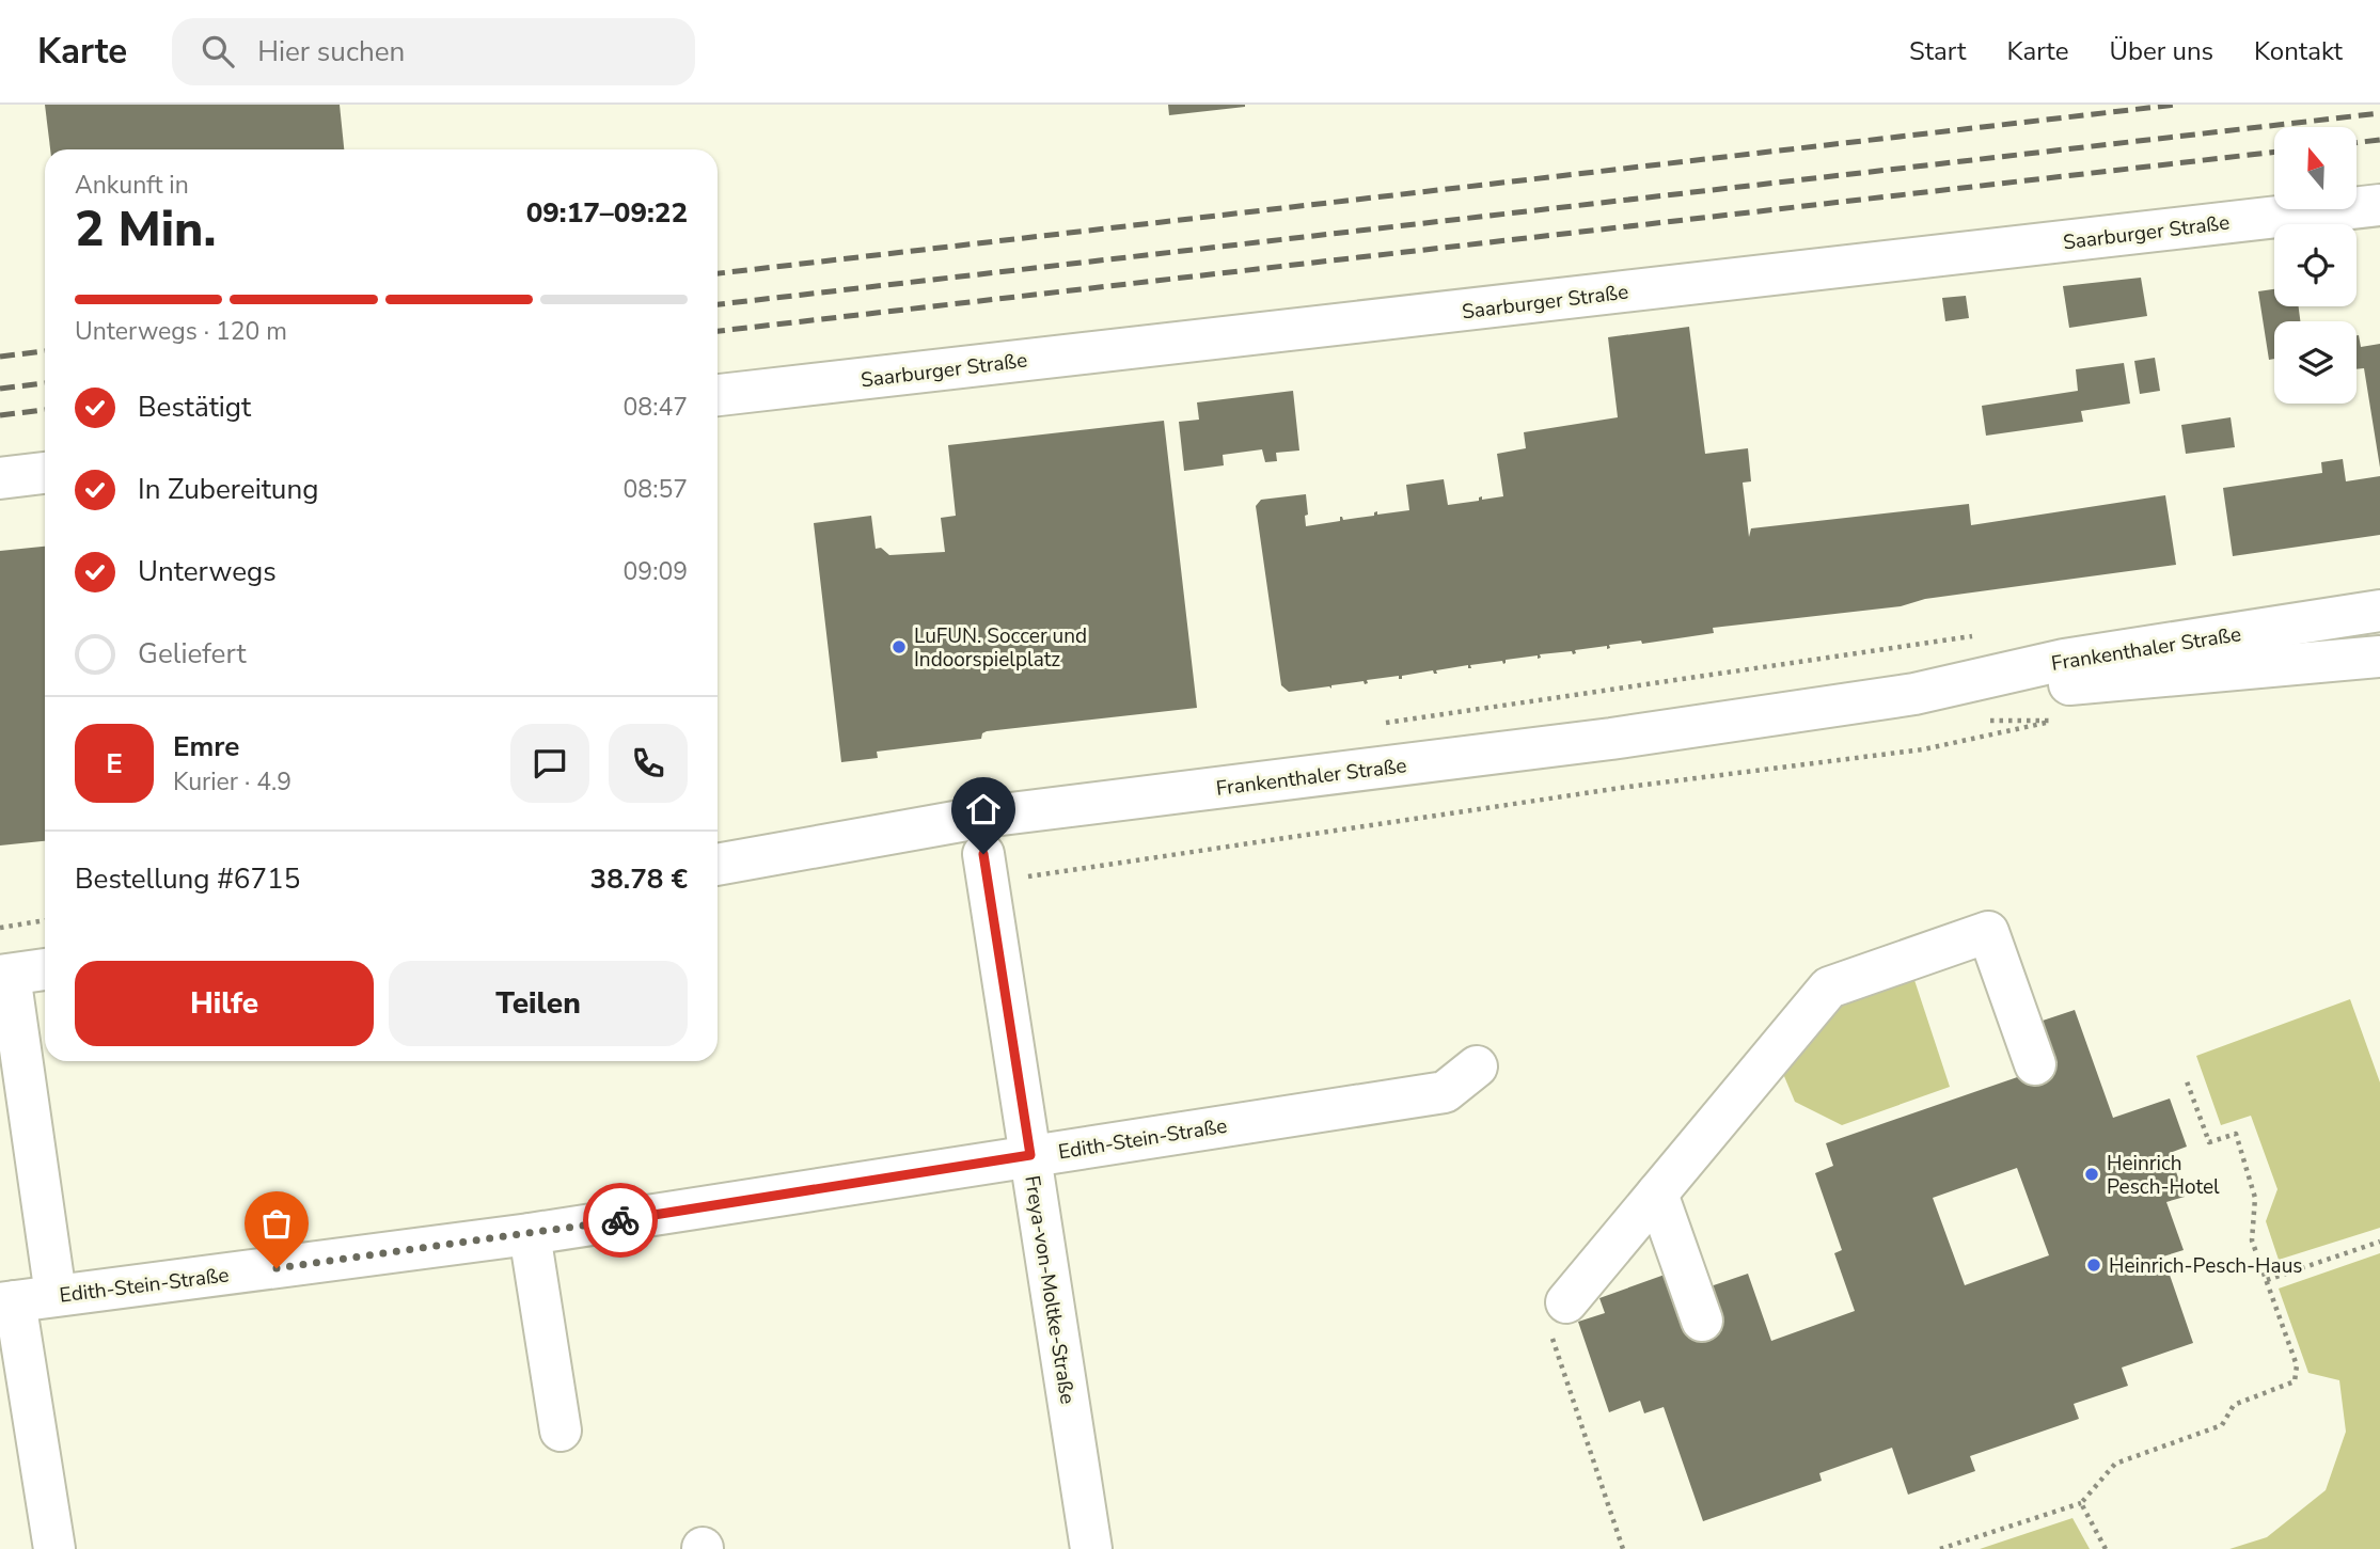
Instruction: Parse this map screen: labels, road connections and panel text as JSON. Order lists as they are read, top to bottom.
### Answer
{
  "streets": {
    "street": [
      "Saarburger Straße",
      "Frankenthaler Straße",
      "Edith-Stein-Straße",
      "Freya-von-Moltke-Straße"
    ]
  },
  "crossings": [
    ["Edith-Stein-Straße", "Freya-von-Moltke-Straße"]
  ],
  "places": ["LuFUN. Soccer und Indoorspielplatz", "Heinrich Pesch-Hotel", "Heinrich-Pesch-Haus"],
  "north": "top",
  "page": {
    "header": "Karte",
    "search": "Hier suchen",
    "nav": [
      "Start",
      "Karte",
      "Über uns",
      "Kontakt"
    ],
    "heading": ["2 Min.", "Ankunft in", "09:17–09:22"],
    "panel": [
      "Emre",
      "Kurier · 4.9",
      "Bestellung #6715",
      "38.78 €"
    ],
    "bar": "Unterwegs · 120 m",
    "list": [
      ["Bestätigt", "08:47"],
      ["In Zubereitung", "08:57"],
      ["Unterwegs", "09:09"],
      "Geliefert"
    ],
    "round": "E",
    "buttons": ["Hilfe", "Teilen"]
  }
}
